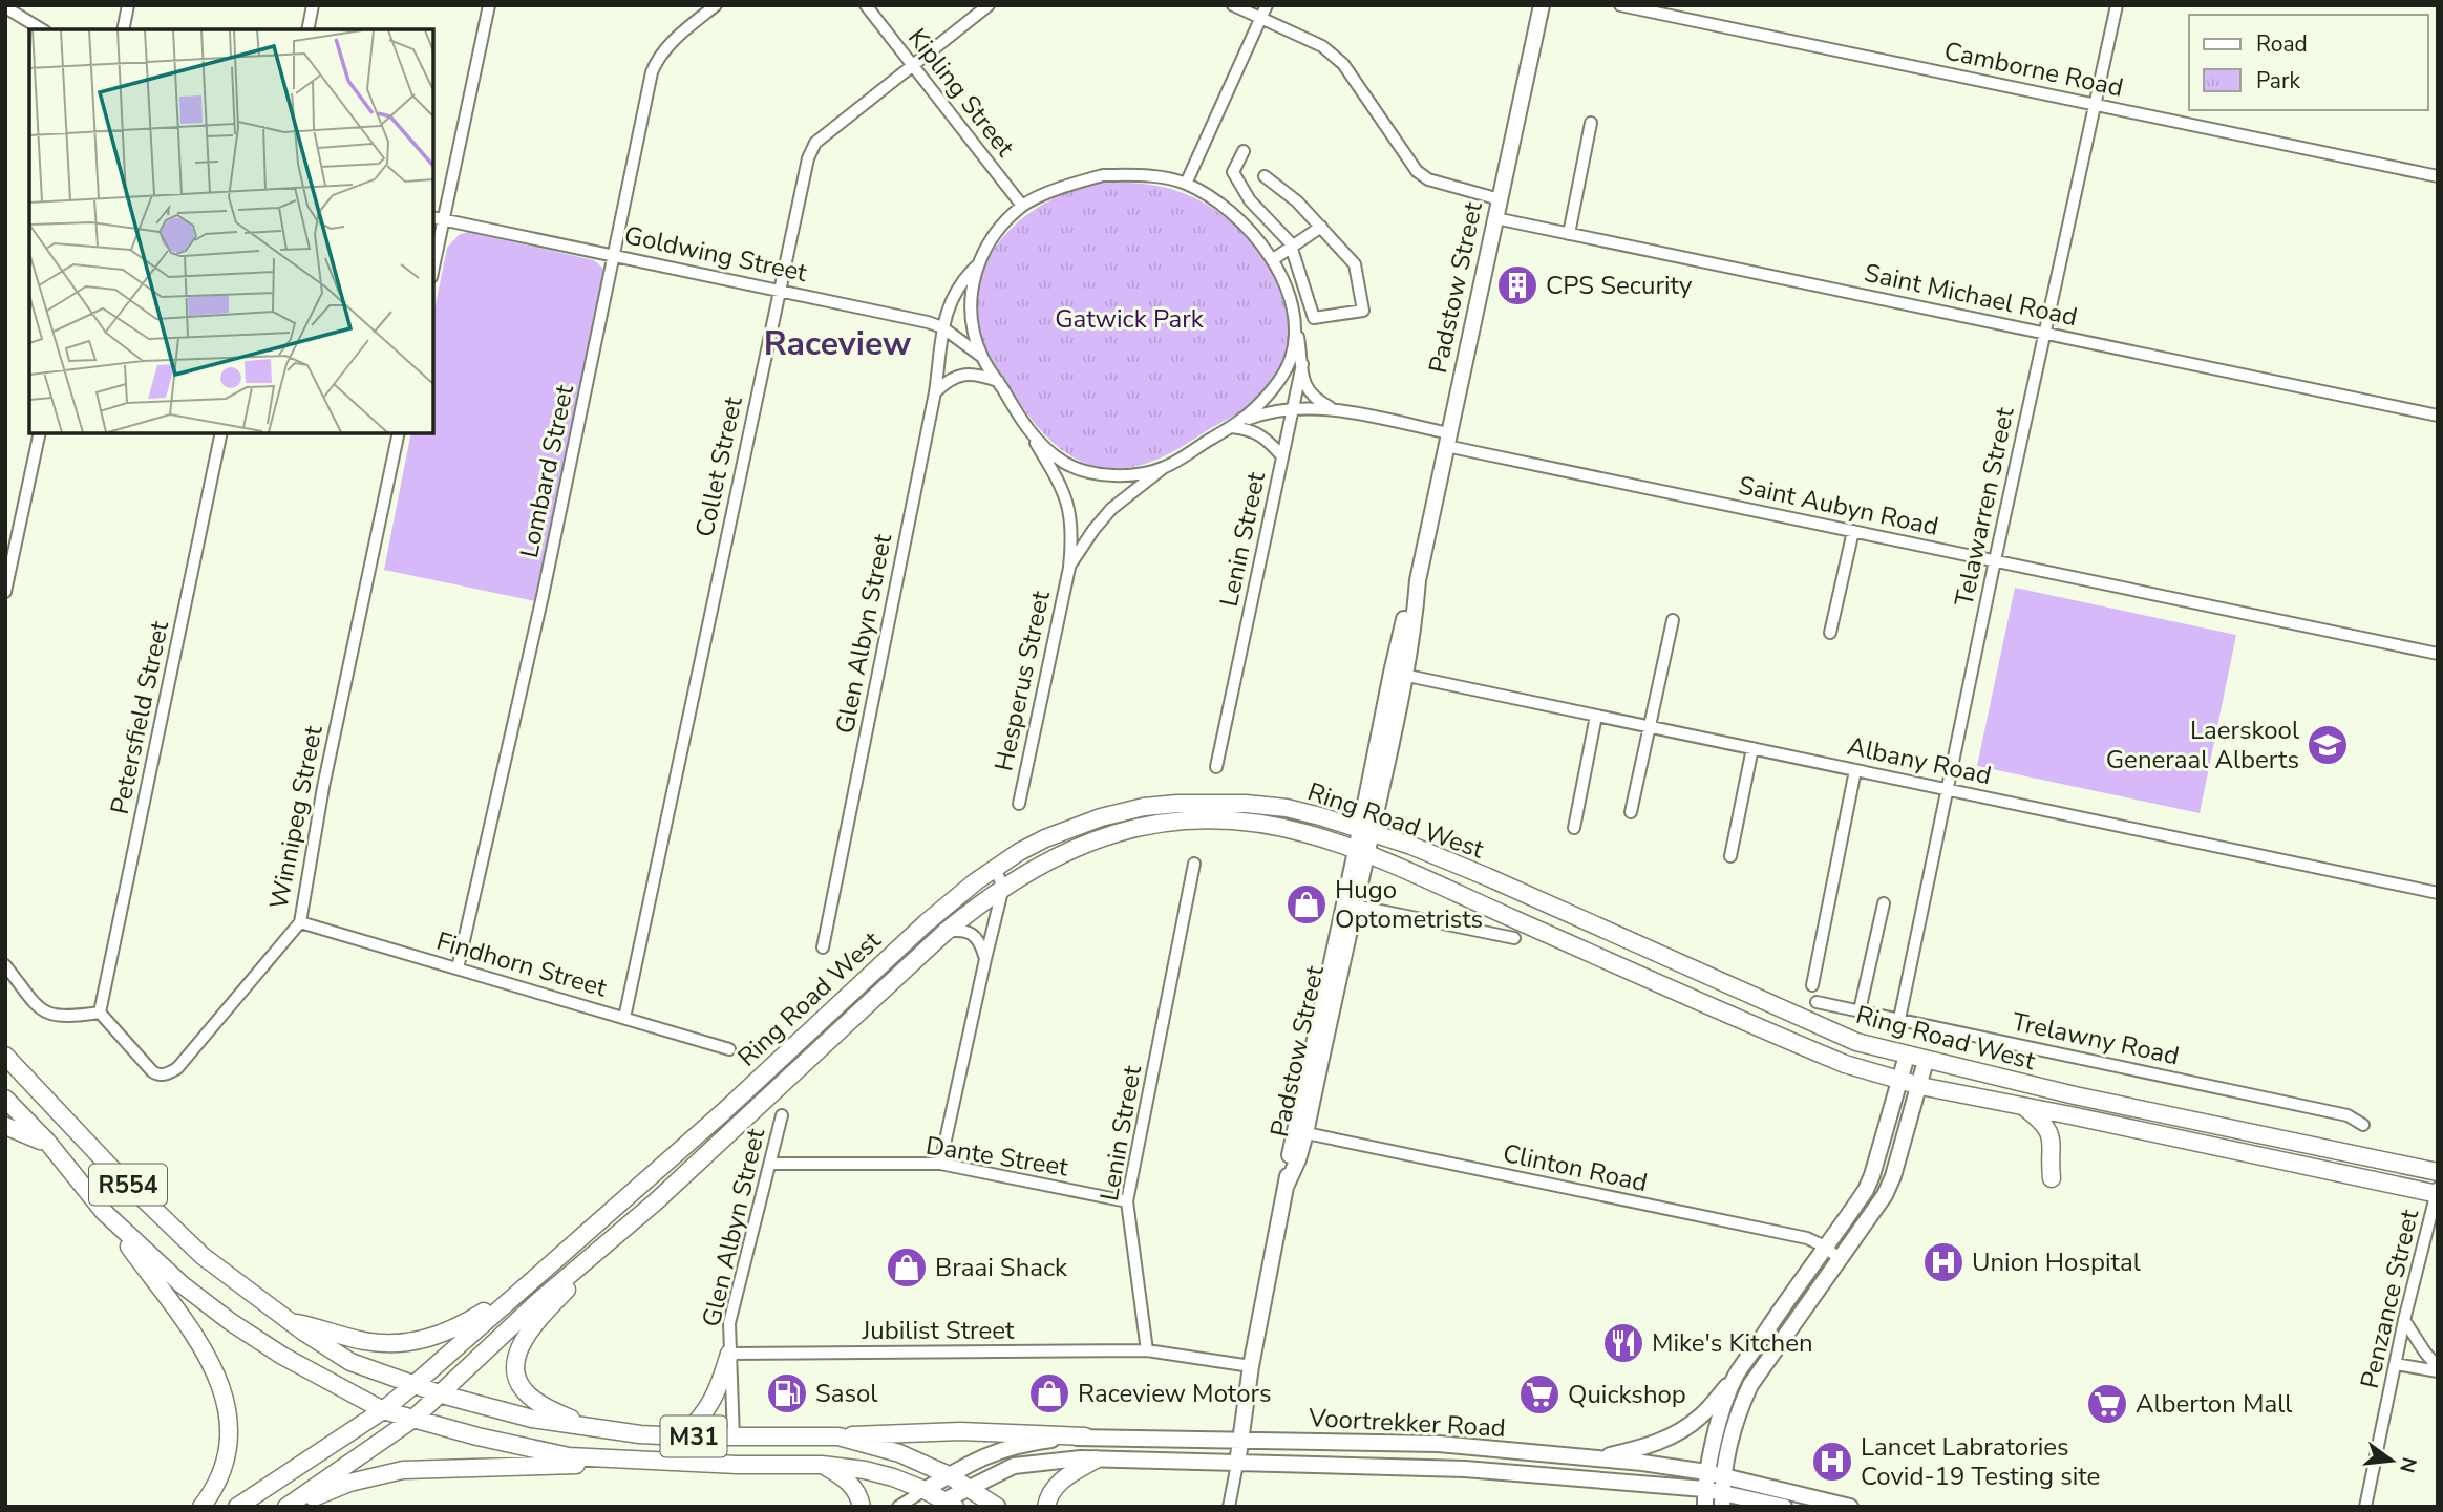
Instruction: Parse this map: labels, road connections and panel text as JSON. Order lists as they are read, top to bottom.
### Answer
{
  "streets": {
    "main road": ["Ring Road West", "R554", "M31"],
    "street": [
      "Camborne Road",
      "Kipling Street",
      "Goldwing Street",
      "Padstow Street",
      "Saint Michael Road",
      "Collet Street",
      "Lombard Street",
      "Saint Aubyn Road",
      "Telawarren Street",
      "Lenin Street",
      "Glen Albyn Street",
      "Hesperus Street",
      "Petersfield Street",
      "Albany Road",
      "Winnipeg Street",
      "Findhorn Street",
      "Trelawny Road",
      "Dante Street",
      "Clinton Road",
      "Penzance Street",
      "Jubilist Street",
      "Voortrekker Road"
    ]
  },
  "crossings": [
    ["Camborne Road", "Telawarren Street"],
    ["Kipling Street", "Collet Street"],
    ["Goldwing Street", "Collet Street"],
    ["Goldwing Street", "Lombard Street"],
    ["Goldwing Street", "Glen Albyn Street"],
    ["Goldwing Street", "Hesperus Street"],
    ["Padstow Street", "Saint Michael Road"],
    ["Padstow Street", "Saint Aubyn Road"],
    ["Padstow Street", "Albany Road"],
    ["Padstow Street", "Ring Road West"],
    ["Padstow Street", "Clinton Road"],
    ["Padstow Street", "Voortrekker Road"],
    ["Saint Michael Road", "Telawarren Street"],
    ["Collet Street", "Findhorn Street"],
    ["Lombard Street", "Findhorn Street"],
    ["Saint Aubyn Road", "Telawarren Street"],
    ["Saint Aubyn Road", "Lenin Street"],
    ["Telawarren Street", "Albany Road"],
    ["Telawarren Street", "Trelawny Road"],
    ["Lenin Street", "Dante Street"],
    ["Lenin Street", "Jubilist Street"],
    ["Glen Albyn Street", "Dante Street"],
    ["Glen Albyn Street", "Jubilist Street"],
    ["Glen Albyn Street", "M31"],
    ["Petersfield Street", "Winnipeg Street"],
    ["Winnipeg Street", "Findhorn Street"],
    ["Ring Road West", "R554"],
    ["Ring Road West", "Penzance Street"],
    ["Ring Road West", "M31"],
    ["R554", "M31"],
    ["Voortrekker Road", "M31"]
  ],
  "districts": ["Raceview"],
  "parks": ["Gatwick Park"],
  "places": {
    "building": ["CPS Security"],
    "school or university": ["Laerskool Generaal Alberts"],
    "shop": ["Hugo Optometrists", "Braai Shack", "Raceview Motors"],
    "hospital": ["Union Hospital", "Lancet Labratories Covid-19 Testing site"],
    "restaurant": ["Mike's Kitchen"],
    "fuel station": ["Sasol"],
    "supermarket": ["Quickshop", "Alberton Mall"]
  },
  "legend": ["Road", "Park"],
  "north": "right"
}
